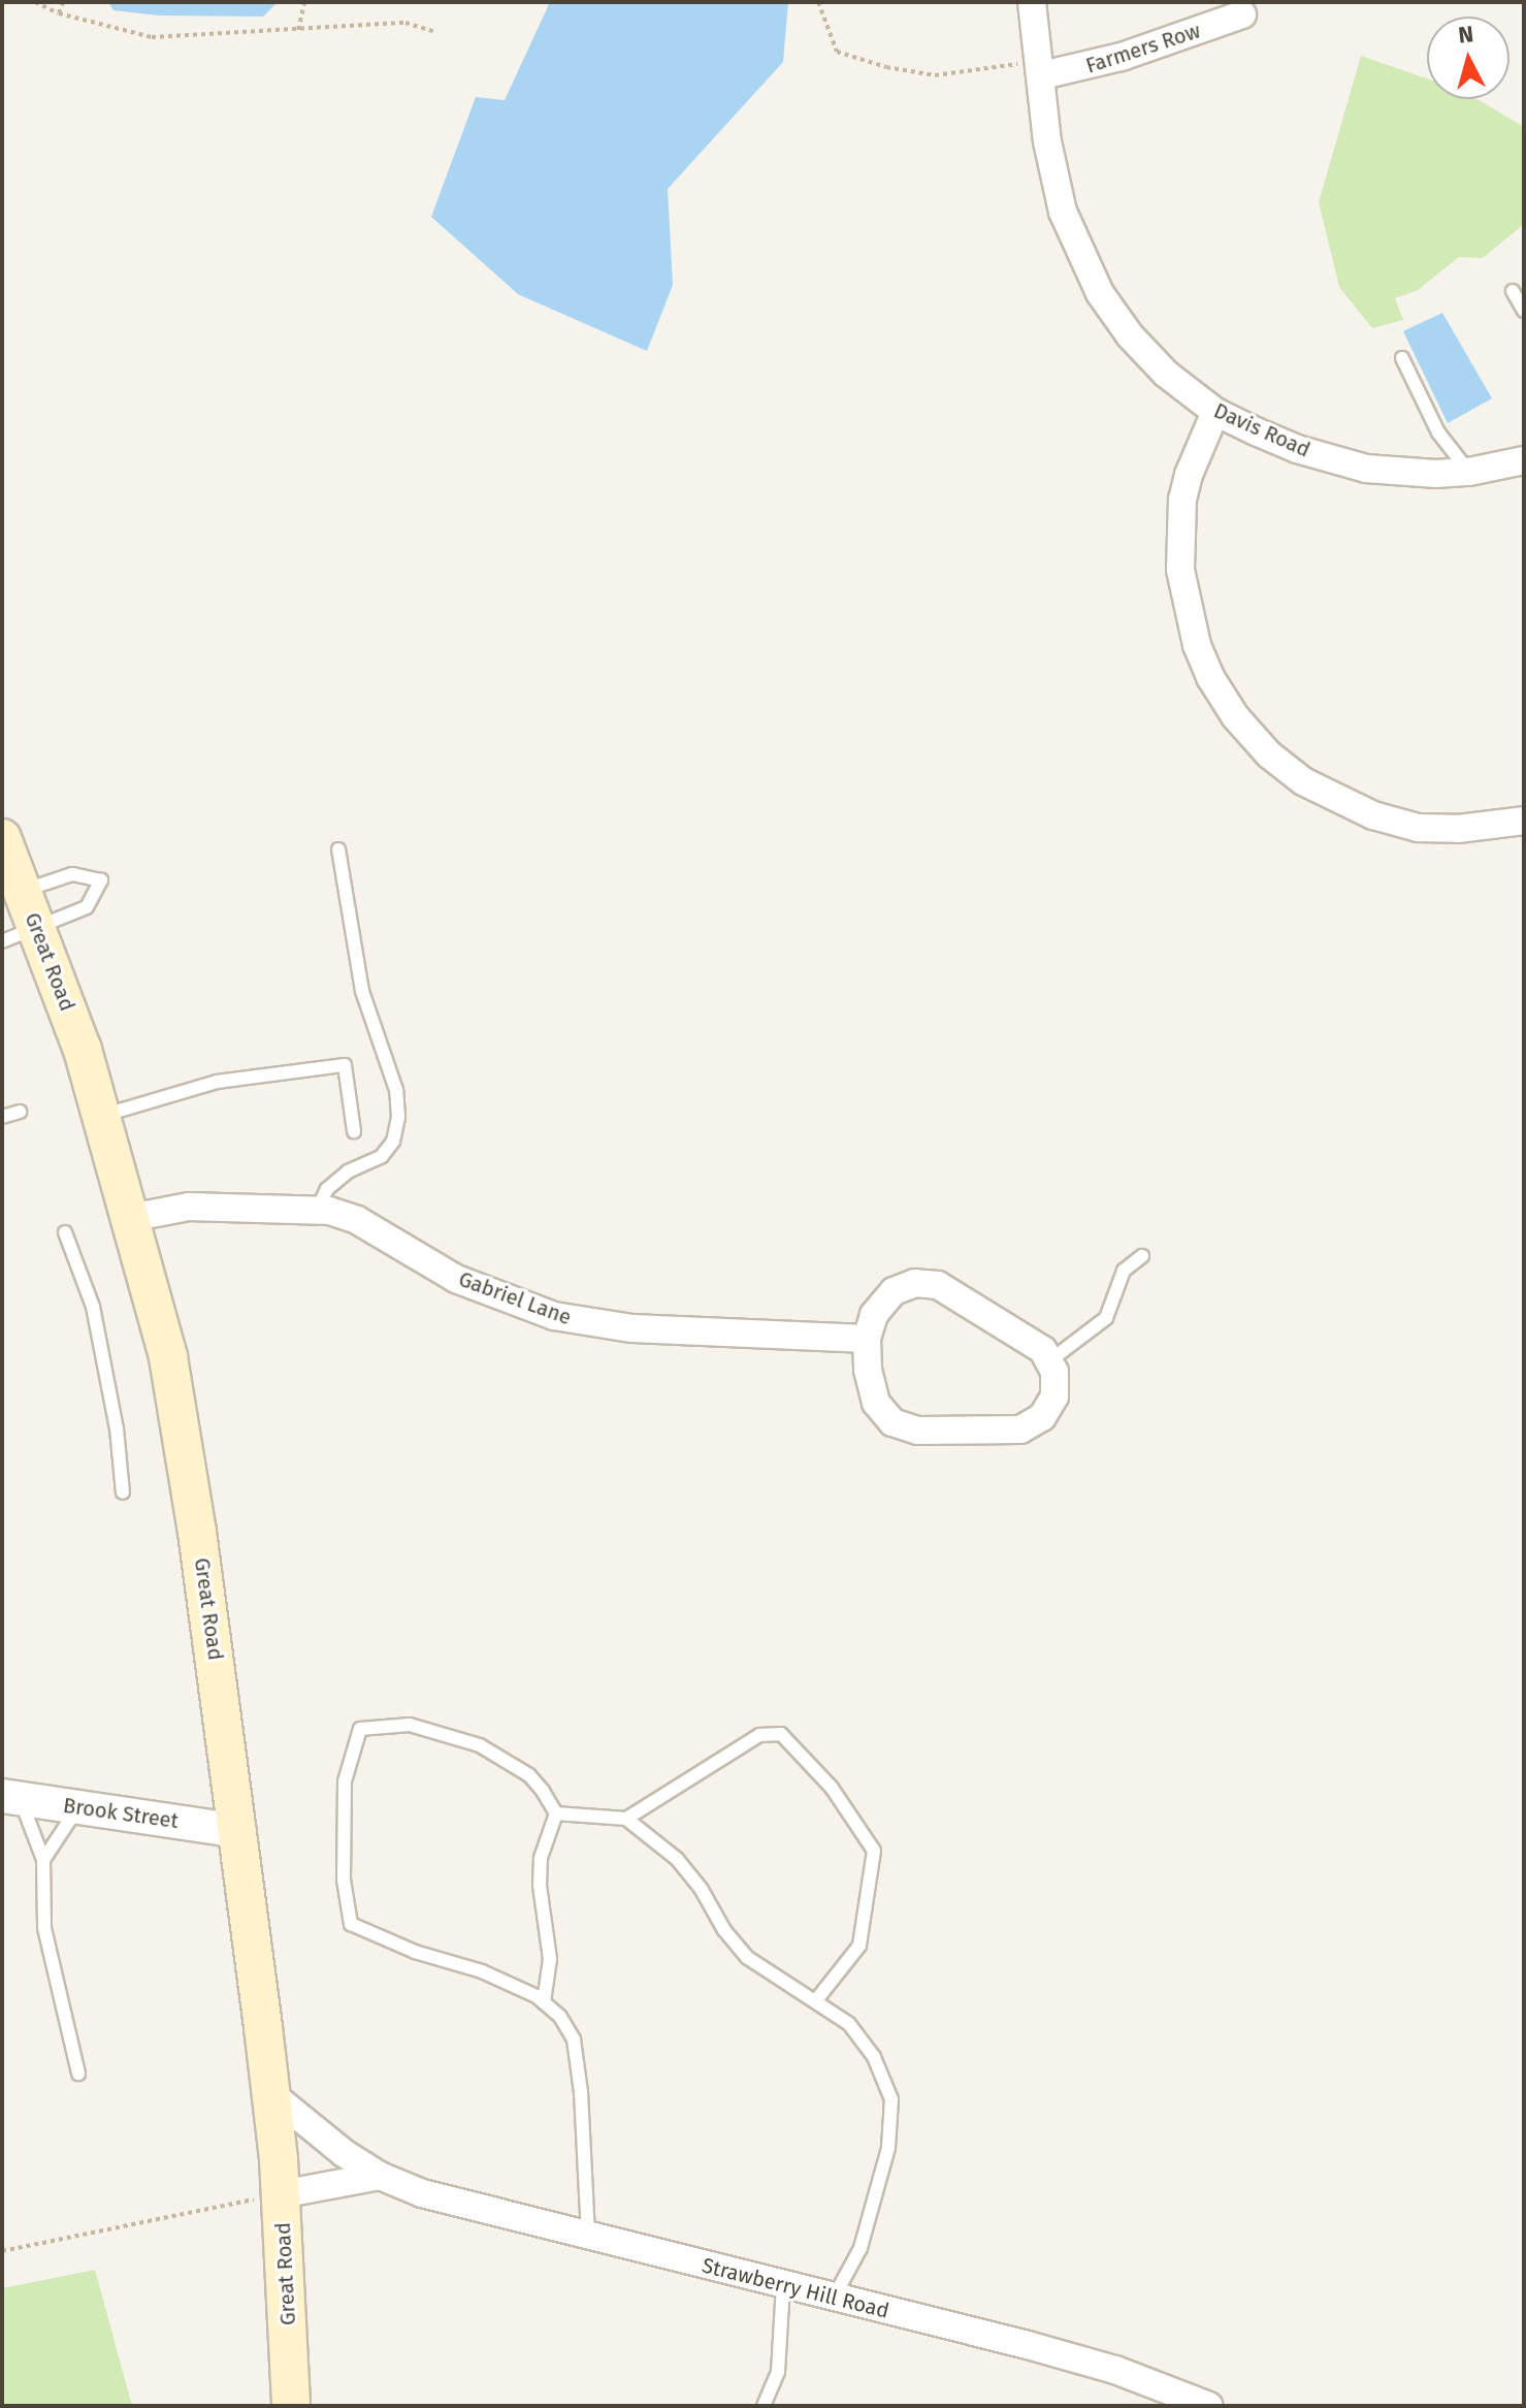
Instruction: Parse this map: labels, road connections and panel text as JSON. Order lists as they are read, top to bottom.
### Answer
{
  "streets": {
    "main road": ["Great Road"],
    "street": [
      "Farmers Row",
      "Davis Road",
      "Gabriel Lane",
      "Brook Street",
      "Strawberry Hill Road"
    ]
  },
  "crossings": [
    ["Farmers Row", "Davis Road"],
    ["Great Road", "Gabriel Lane"],
    ["Great Road", "Brook Street"],
    ["Great Road", "Strawberry Hill Road"]
  ],
  "north": "top"
}
